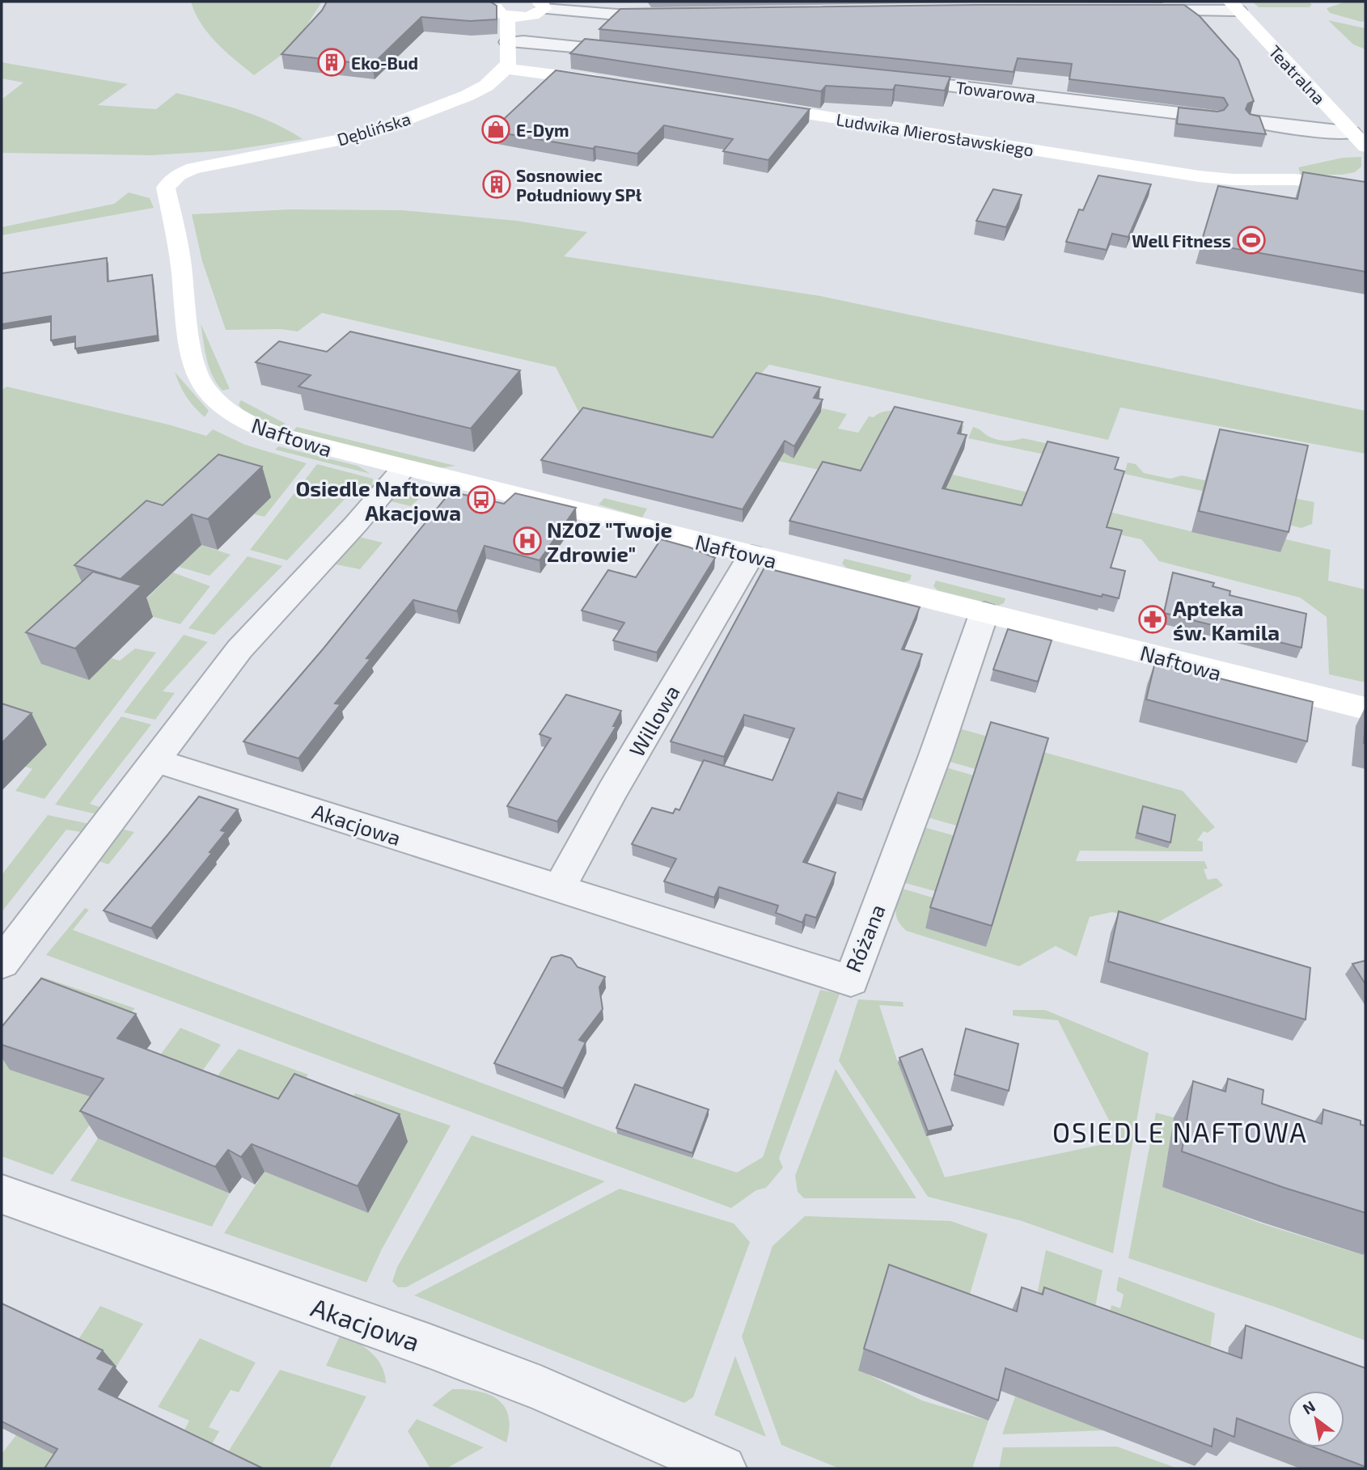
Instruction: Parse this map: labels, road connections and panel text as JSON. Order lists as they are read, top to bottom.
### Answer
{
  "streets": {
    "street": [
      "Teatralna",
      "Towarowa",
      "Dęblińska",
      "Ludwika Mierosławskiego",
      "Naftowa",
      "Willowa",
      "Akacjowa",
      "Różana"
    ]
  },
  "crossings": [
    ["Dęblińska", "Naftowa"],
    ["Naftowa", "Willowa"],
    ["Naftowa", "Różana"],
    ["Willowa", "Akacjowa"],
    ["Willowa", "Różana"],
    ["Akacjowa", "Różana"]
  ],
  "districts": ["OSIEDLE NAFTOWA"],
  "places": {
    "building": ["Eko-Bud", "Sosnowiec Południowy SPł"],
    "shop": ["E-Dym"],
    "sports": ["Well Fitness"],
    "bus stop": ["Osiedle Naftowa Akacjowa"],
    "hospital": ["NZOZ \"Twoje Zdrowie\""],
    "pharmacy": ["Apteka św. Kamila"]
  },
  "north": "top left"
}
